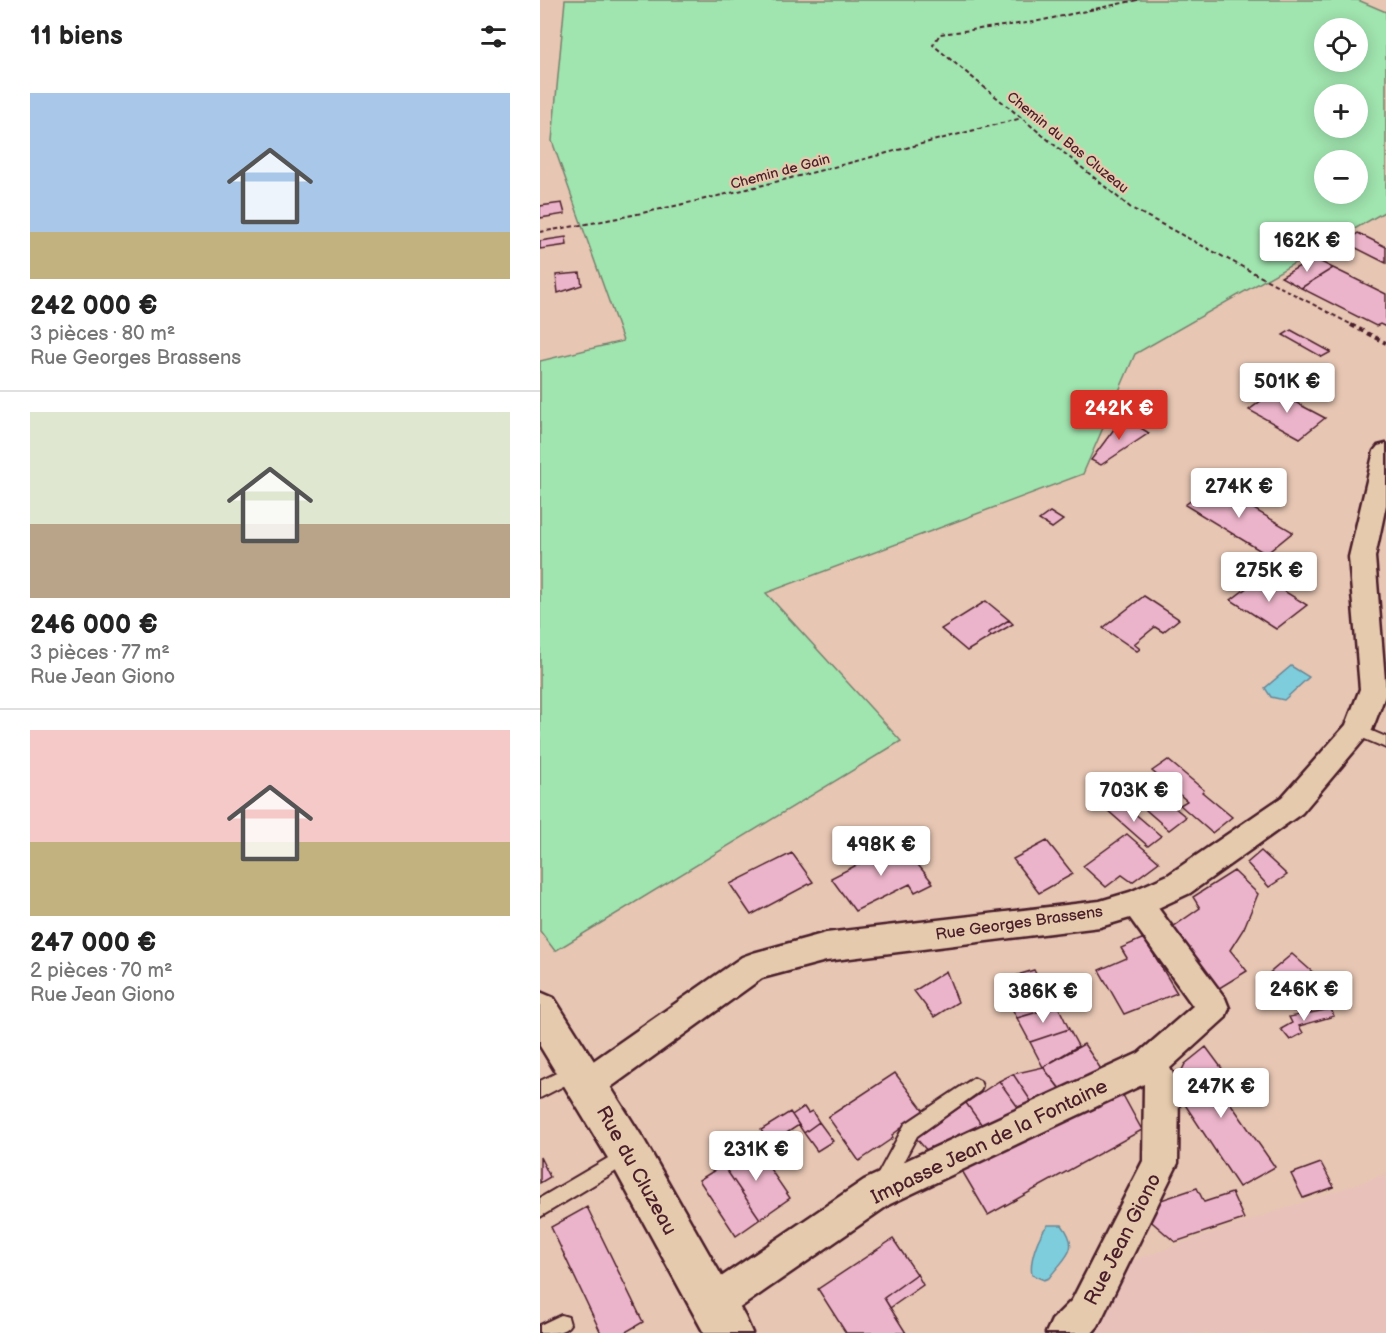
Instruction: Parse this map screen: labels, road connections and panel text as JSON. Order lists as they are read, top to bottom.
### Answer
{
  "streets": {
    "main road": ["Rue du Cluzeau"],
    "street": ["Rue Georges Brassens", "Impasse Jean de la Fontaine", "Rue Jean Giono"],
    "path": ["Chemin du Bas Cluzeau", "Chemin de Gain"]
  },
  "crossings": [
    ["Chemin du Bas Cluzeau", "Chemin de Gain"],
    ["Rue Georges Brassens", "Rue du Cluzeau"],
    ["Impasse Jean de la Fontaine", "Rue du Cluzeau"],
    ["Impasse Jean de la Fontaine", "Rue Jean Giono"]
  ],
  "page": {
    "heading": "11 biens",
    "map_buttons": ["+", "−"],
    "list": [
      {
        "name": "242 000 €",
        "note": "3 pièces · 80 m² · Rue Georges Brassens"
      },
      {
        "name": "246 000 €",
        "note": "3 pièces · 77 m² · Rue Jean Giono"
      },
      {
        "name": "247 000 €",
        "note": "2 pièces · 70 m² · Rue Jean Giono"
      }
    ],
    "price": [
      "162K €",
      "501K €",
      "242K €",
      "274K €",
      "275K €",
      "703K €",
      "498K €",
      "246K €",
      "386K €",
      "247K €",
      "231K €"
    ]
  }
}
